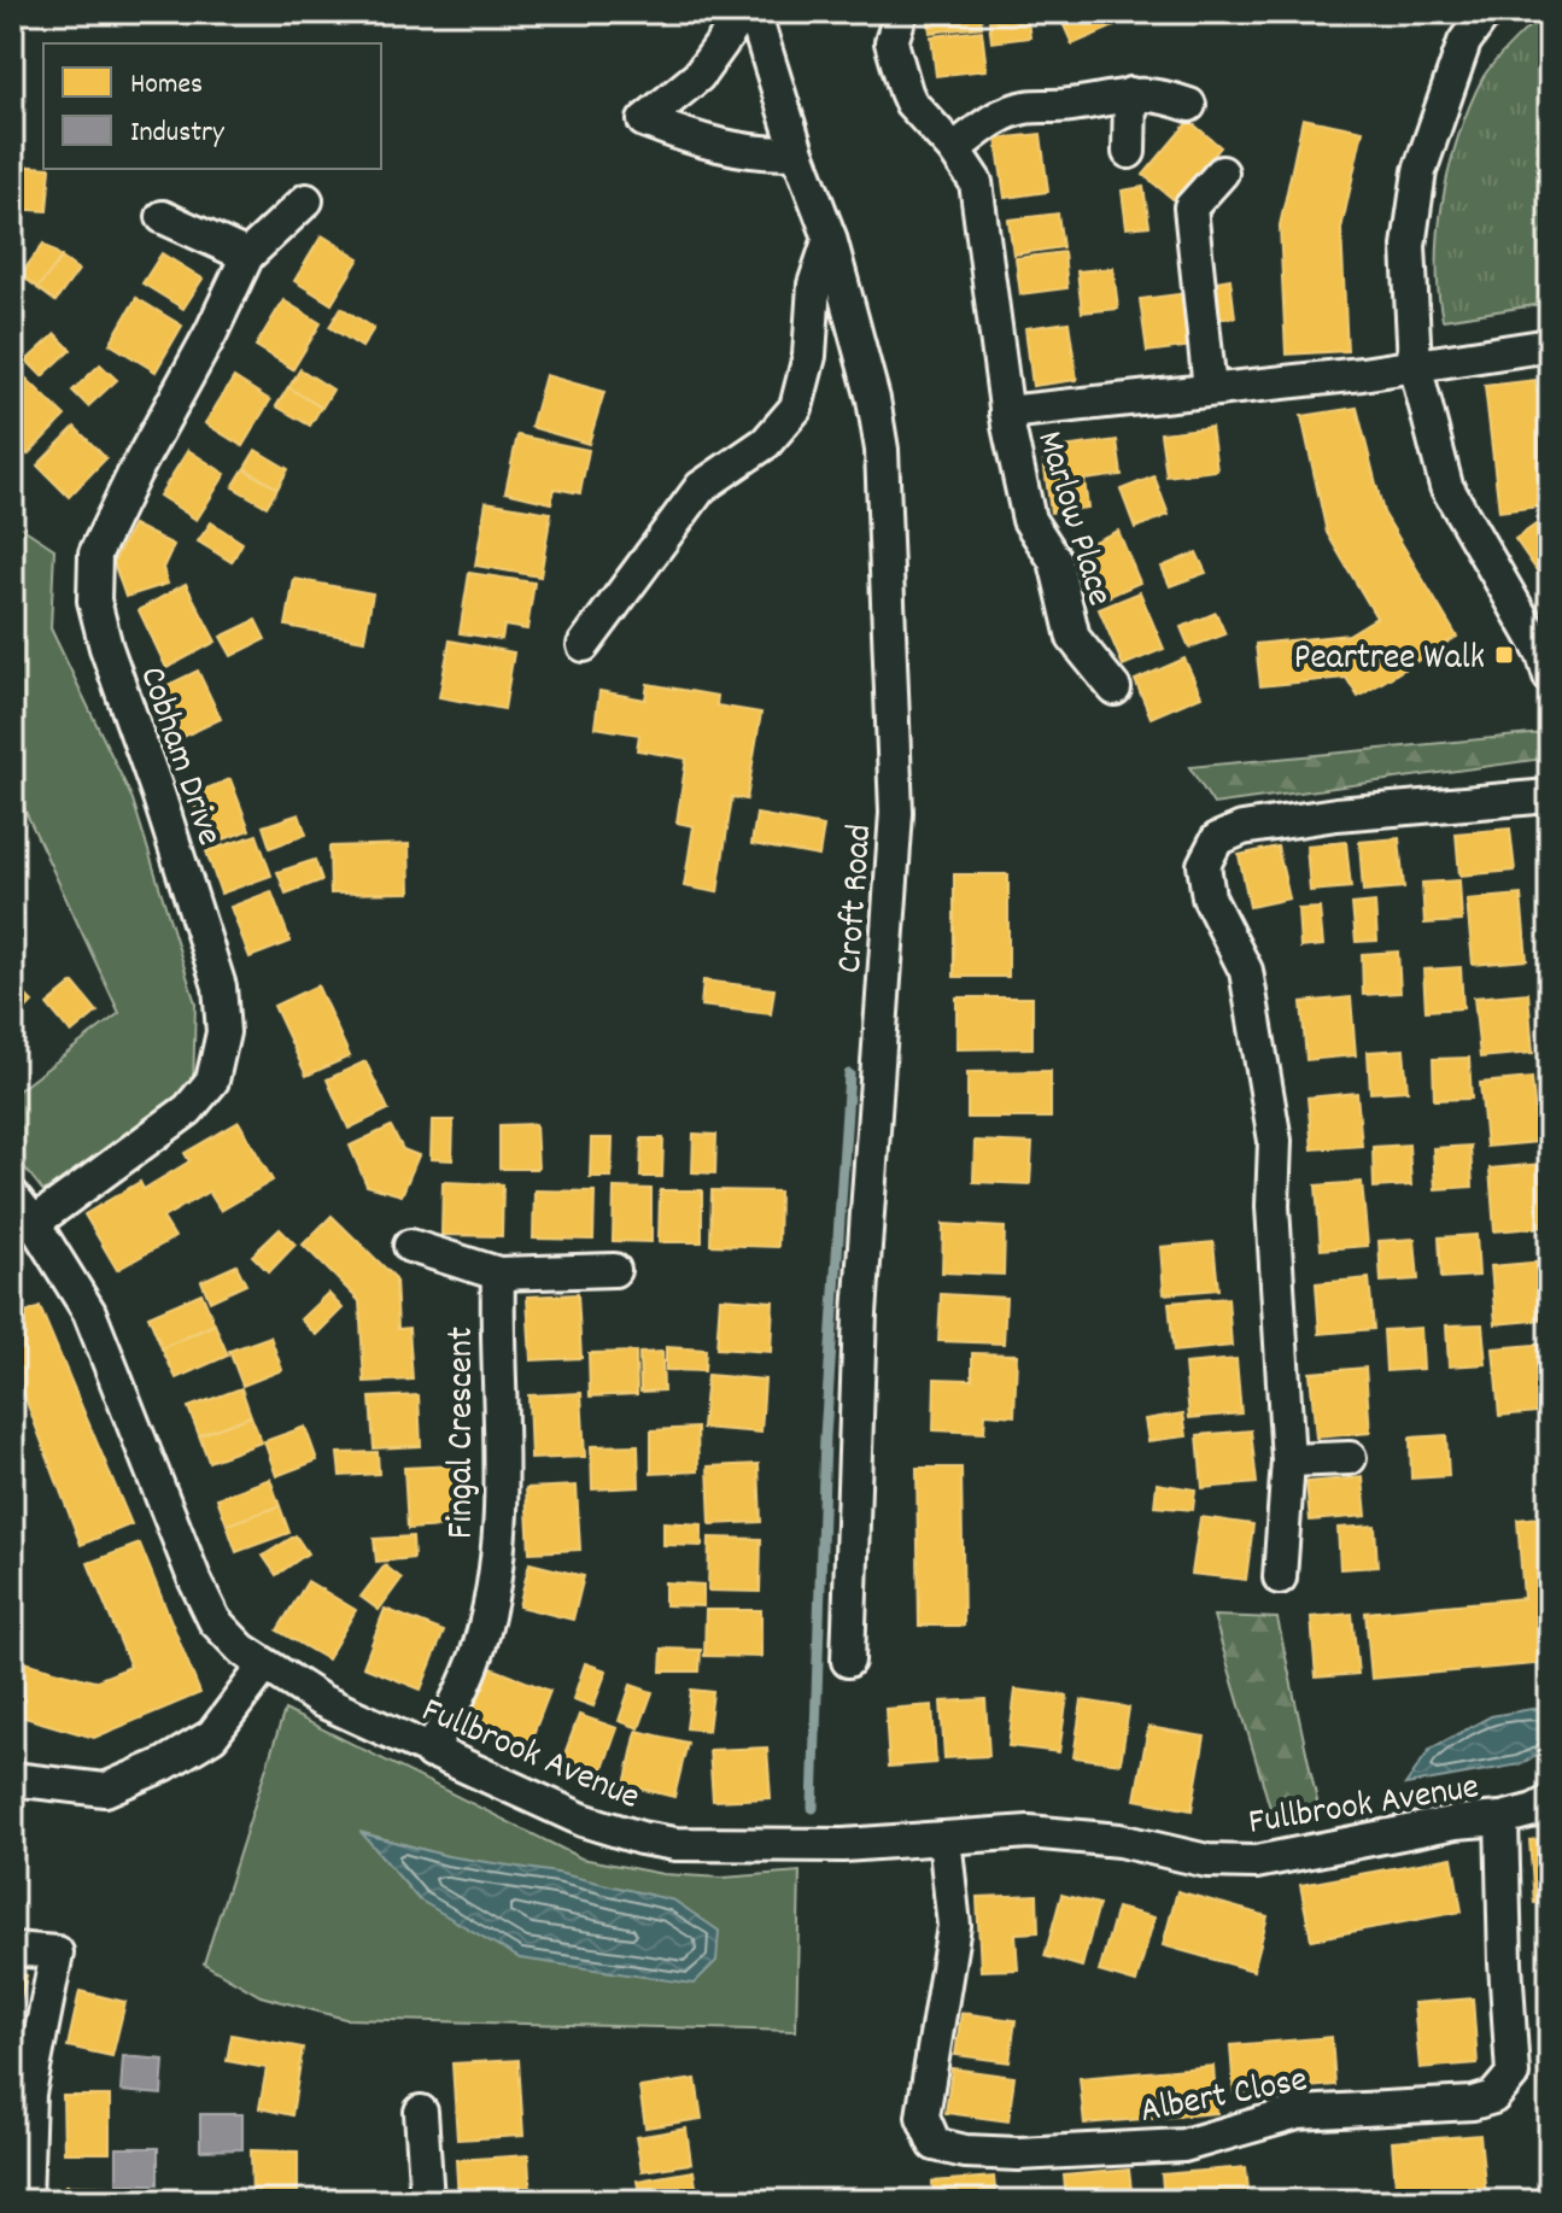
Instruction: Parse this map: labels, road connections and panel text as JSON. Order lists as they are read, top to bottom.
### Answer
{
  "streets": {
    "street": [
      "Marlow Place",
      "Cobham Drive",
      "Croft Road",
      "Fingal Crescent",
      "Fullbrook Avenue",
      "Albert Close"
    ]
  },
  "crossings": [
    ["Cobham Drive", "Fullbrook Avenue"],
    ["Fingal Crescent", "Fullbrook Avenue"],
    ["Fullbrook Avenue", "Albert Close"]
  ],
  "places": {
    "transit": ["Peartree Walk"]
  },
  "legend": ["Homes", "Industry"]
}
